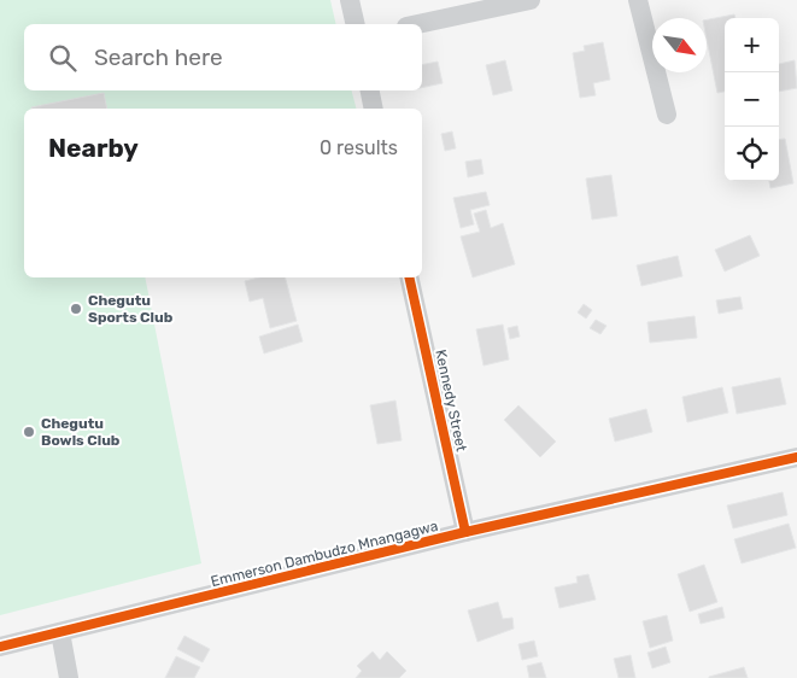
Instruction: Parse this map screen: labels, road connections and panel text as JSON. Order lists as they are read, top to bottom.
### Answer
{
  "streets": {
    "street": ["Kennedy Street", "Emmerson Dambudzo Mnangagwa"]
  },
  "crossings": [
    ["Kennedy Street", "Emmerson Dambudzo Mnangagwa"]
  ],
  "places": ["Chegutu Sports Club", "Chegutu Bowls Club"],
  "north": "bottom right",
  "page": {
    "map_buttons": ["+", "−"],
    "search": "Search here",
    "heading": ["Nearby", "0 results"]
  }
}
